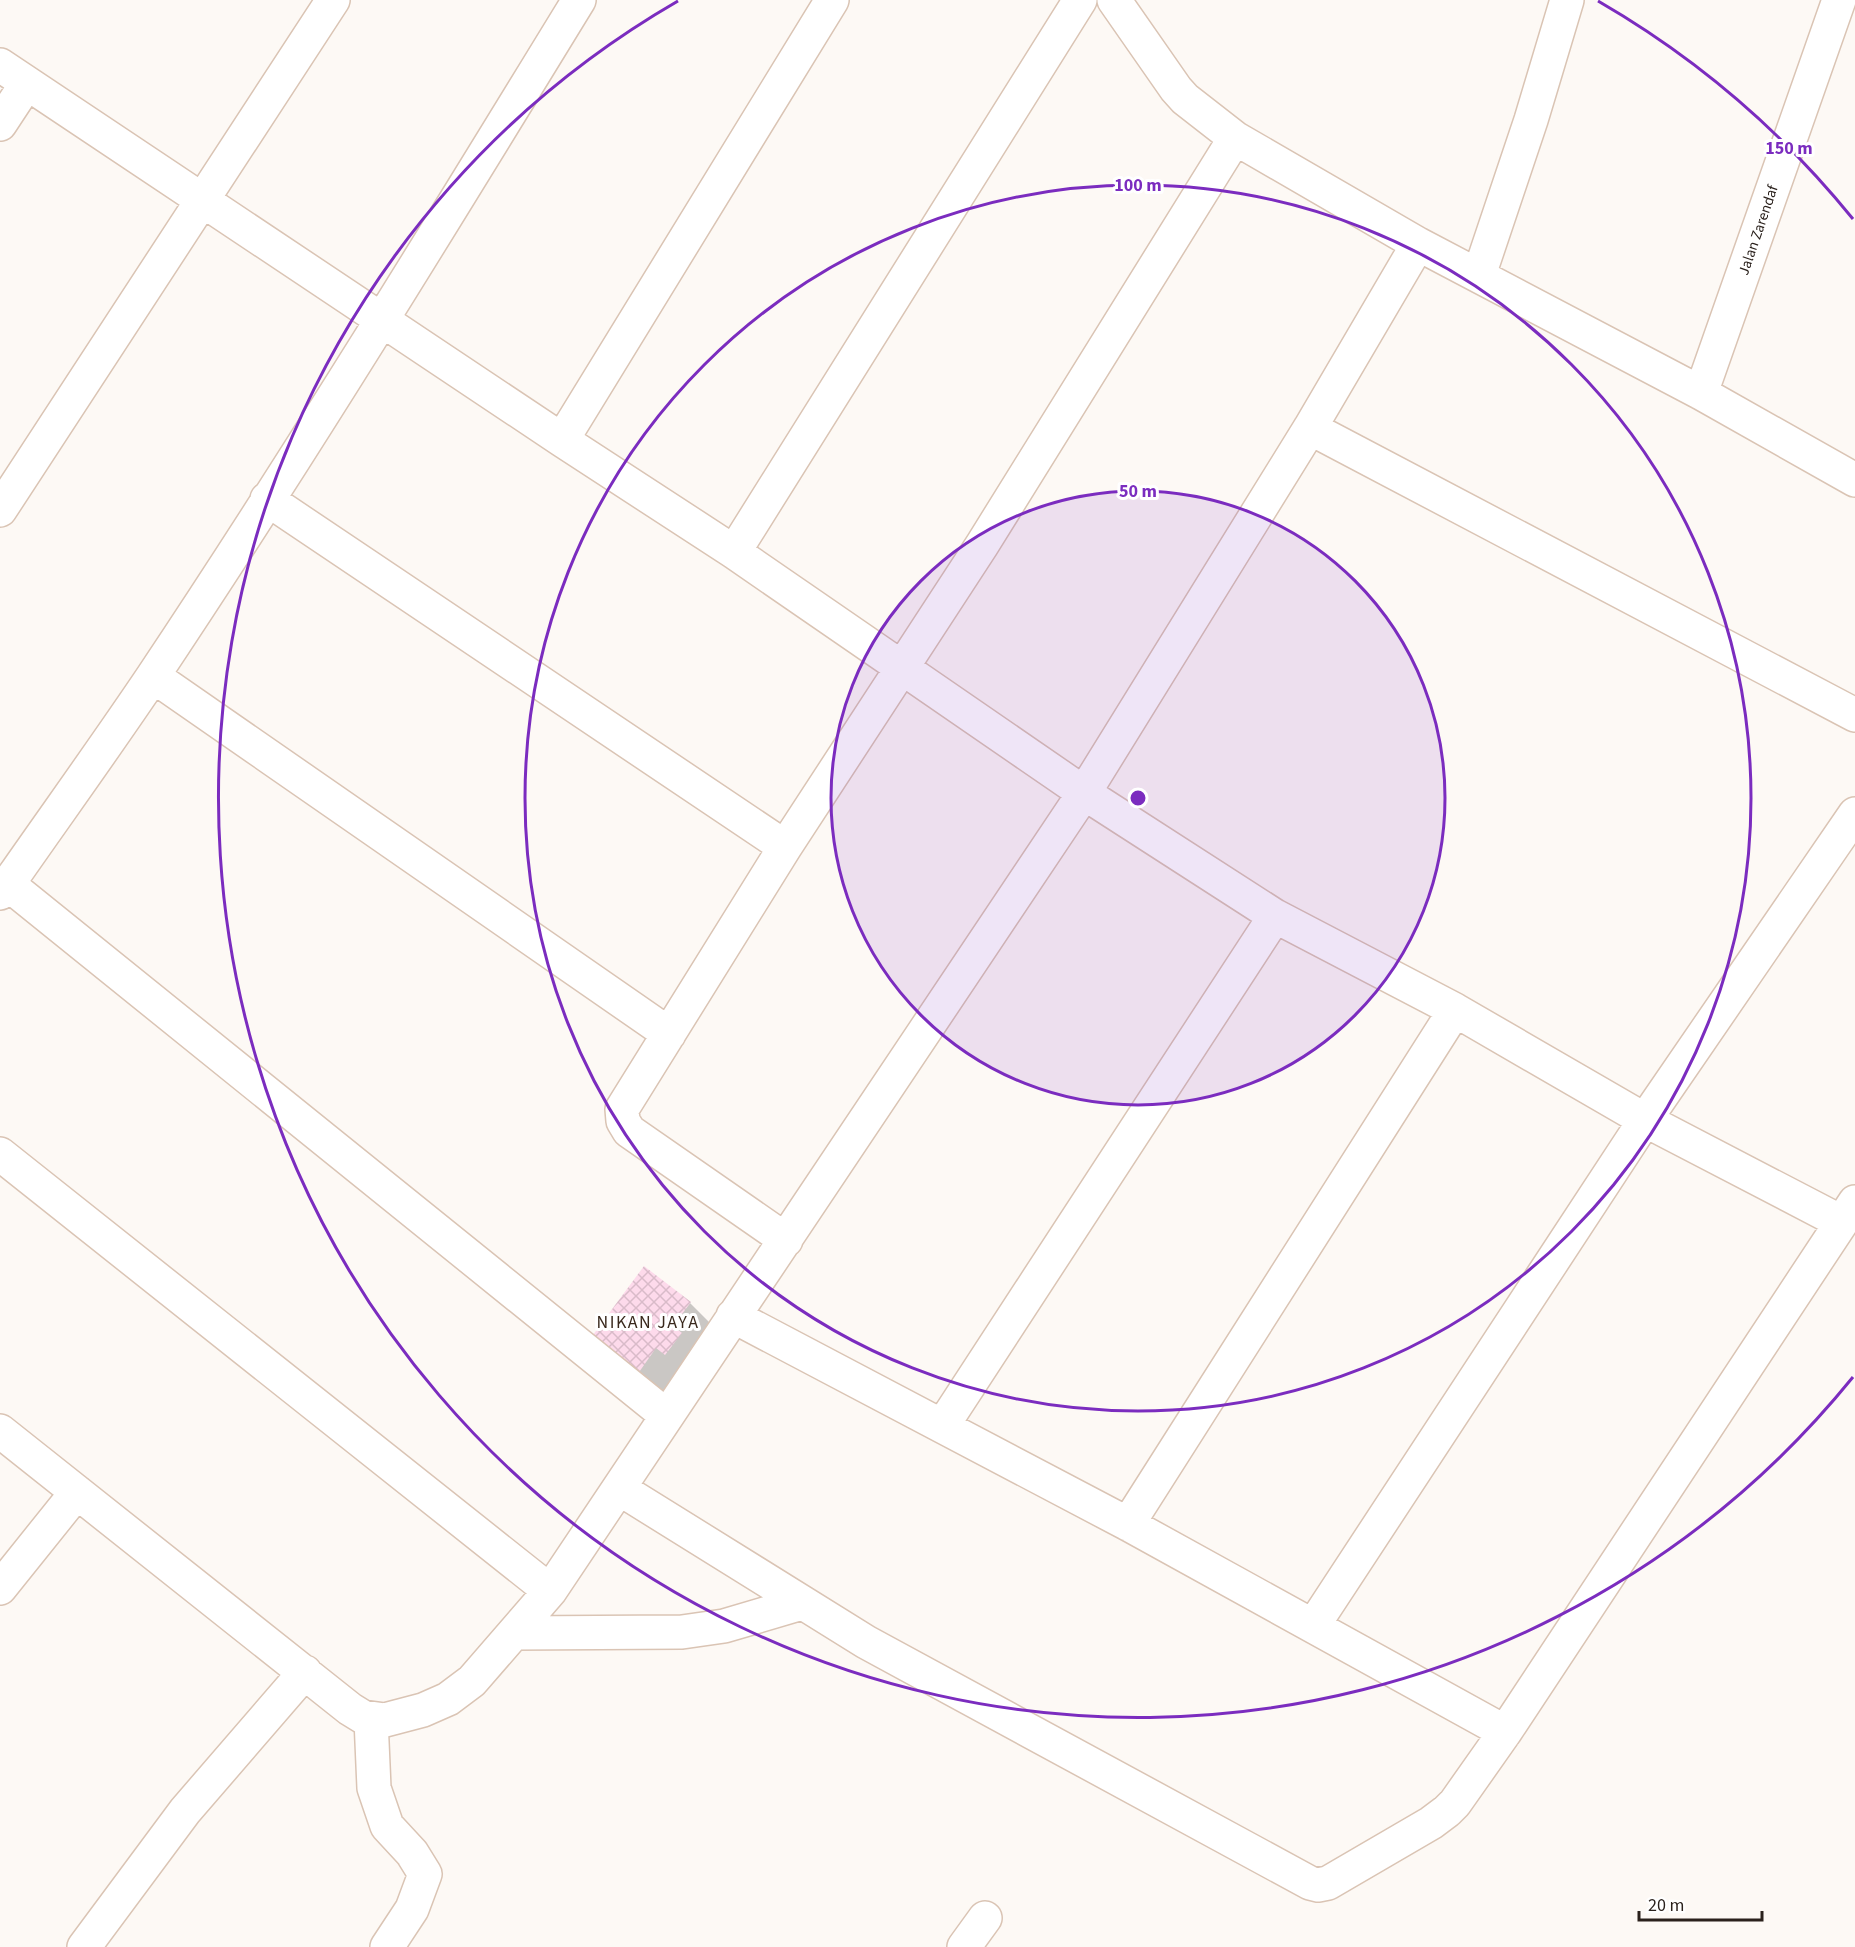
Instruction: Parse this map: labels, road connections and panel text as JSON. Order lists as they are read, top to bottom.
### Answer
{
  "streets": {
    "street": ["Jalan Zarendaf"]
  },
  "districts": ["NIKAN JAYA"],
  "scale_bar": "20 m",
  "rings": ["150 m", "100 m", "50 m"]
}
